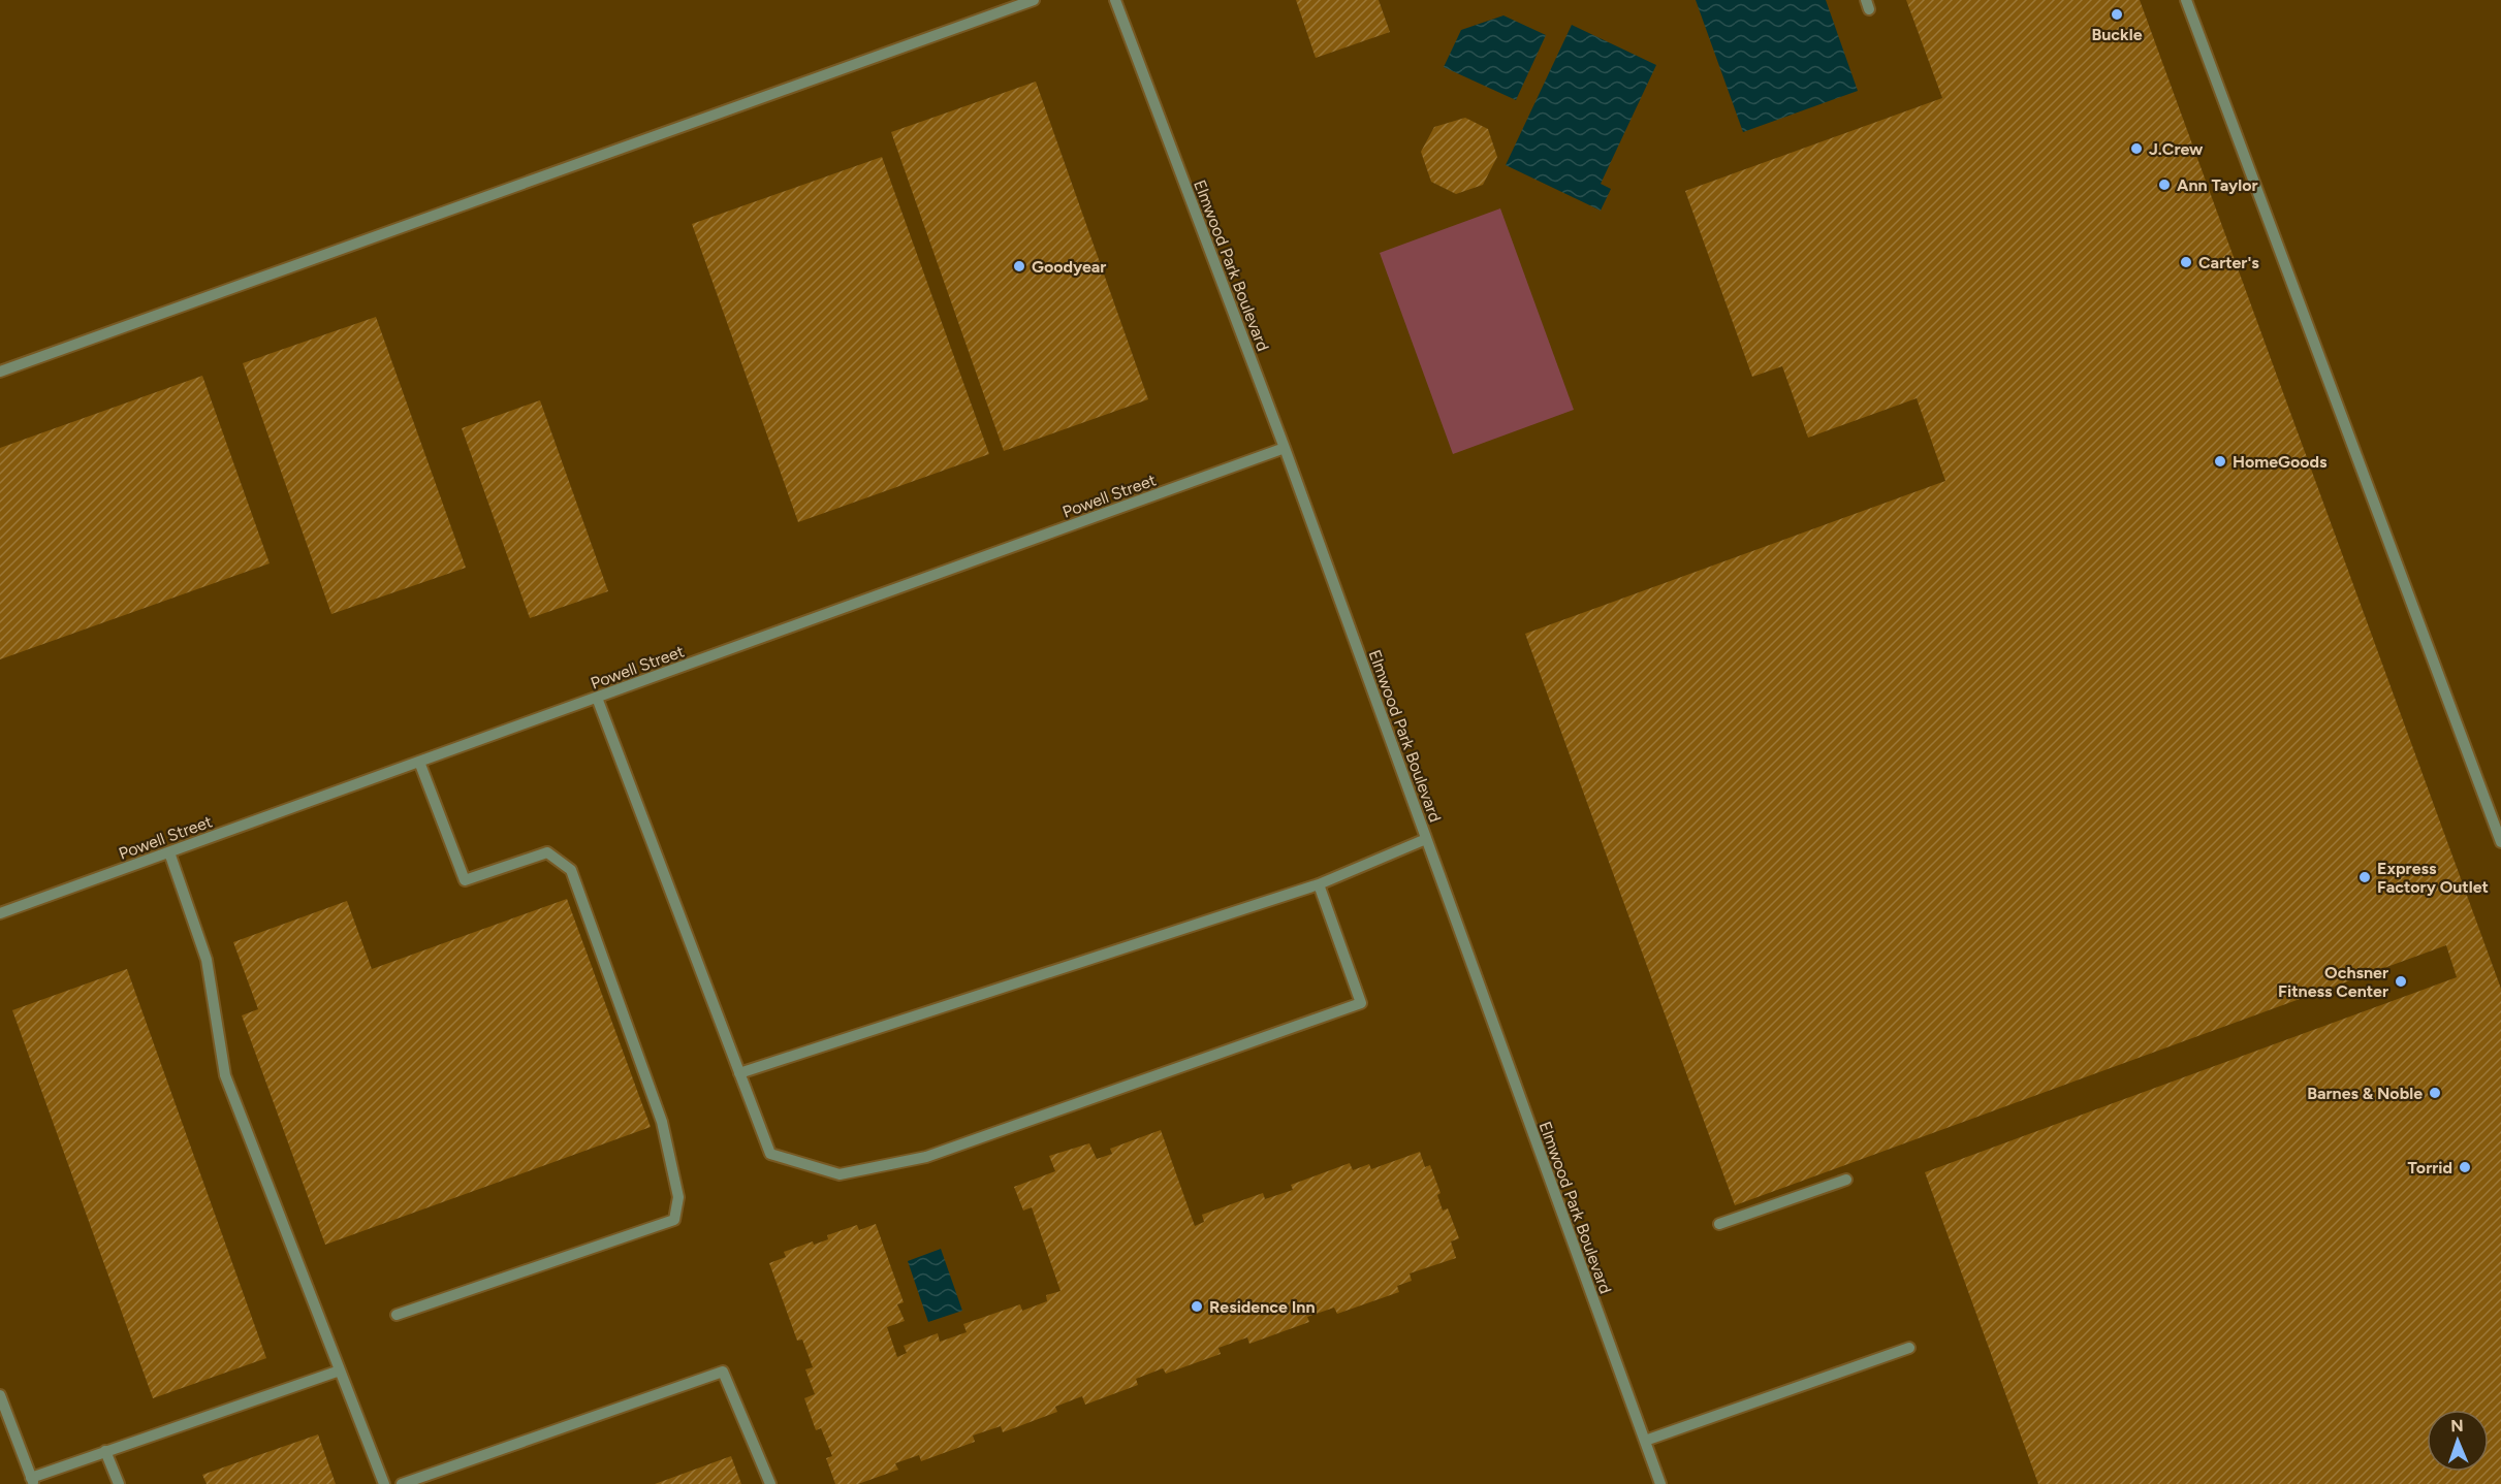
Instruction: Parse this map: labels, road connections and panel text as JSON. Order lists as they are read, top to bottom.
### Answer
{
  "streets": {
    "street": ["Elmwood Park Boulevard", "Powell Street"]
  },
  "crossings": [
    ["Elmwood Park Boulevard", "Powell Street"]
  ],
  "places": [
    "Buckle",
    "J.Crew",
    "Ann Taylor",
    "Carter's",
    "Goodyear",
    "HomeGoods",
    "Express Factory Outlet",
    "Ochsner Fitness Center",
    "Barnes & Noble",
    "Torrid",
    "Residence Inn"
  ],
  "north": "top"
}
